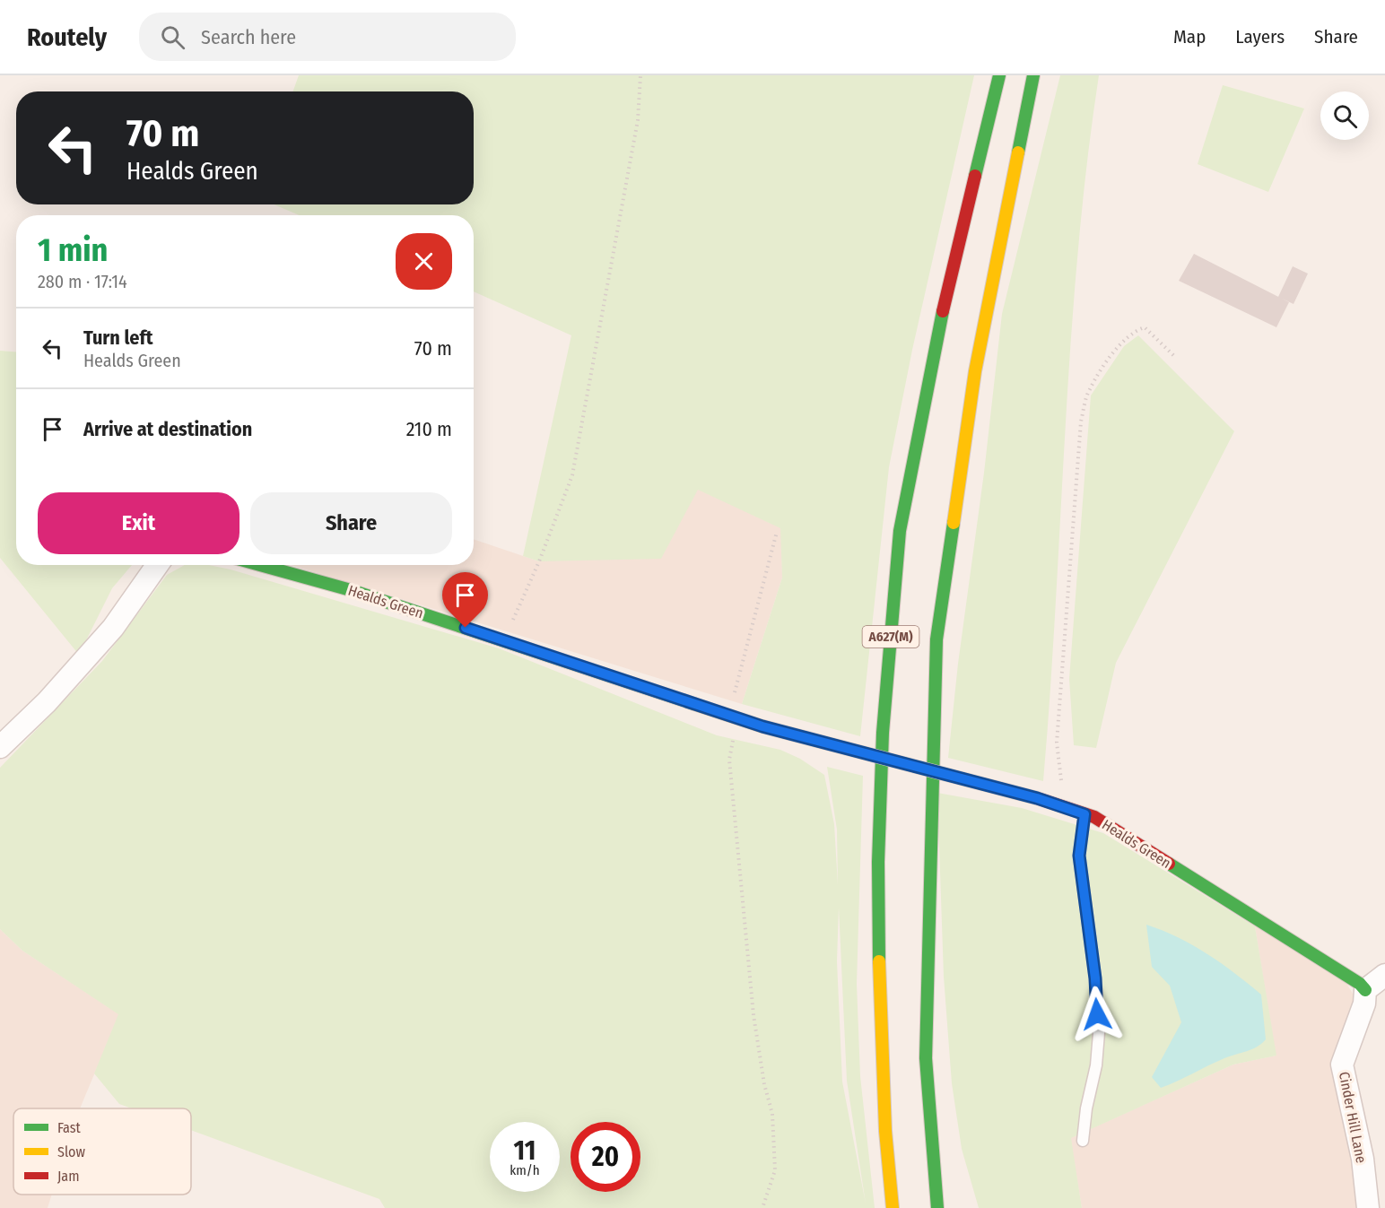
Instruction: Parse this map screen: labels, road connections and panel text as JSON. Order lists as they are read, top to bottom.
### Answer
{
  "streets": {
    "main road": ["Healds Green", "A627(M)"],
    "street": ["Cinder Hill Lane"]
  },
  "crossings": [
    ["Healds Green", "Cinder Hill Lane"]
  ],
  "legend": ["Fast", "Slow", "Jam"],
  "page": {
    "header": "Routely",
    "search": "Search here",
    "nav": ["Map", "Layers", "Share"],
    "turn": ["70 m", "Healds Green"],
    "heading": ["1 min", "280 m · 17:14"],
    "list": [
      {
        "name": "Turn left",
        "note": "Healds Green",
        "value": "70 m"
      },
      {
        "name": "Arrive at destination",
        "value": "210 m"
      }
    ],
    "buttons": ["Exit", "Share"],
    "speed": "11 km/h",
    "limit": "20"
  }
}
